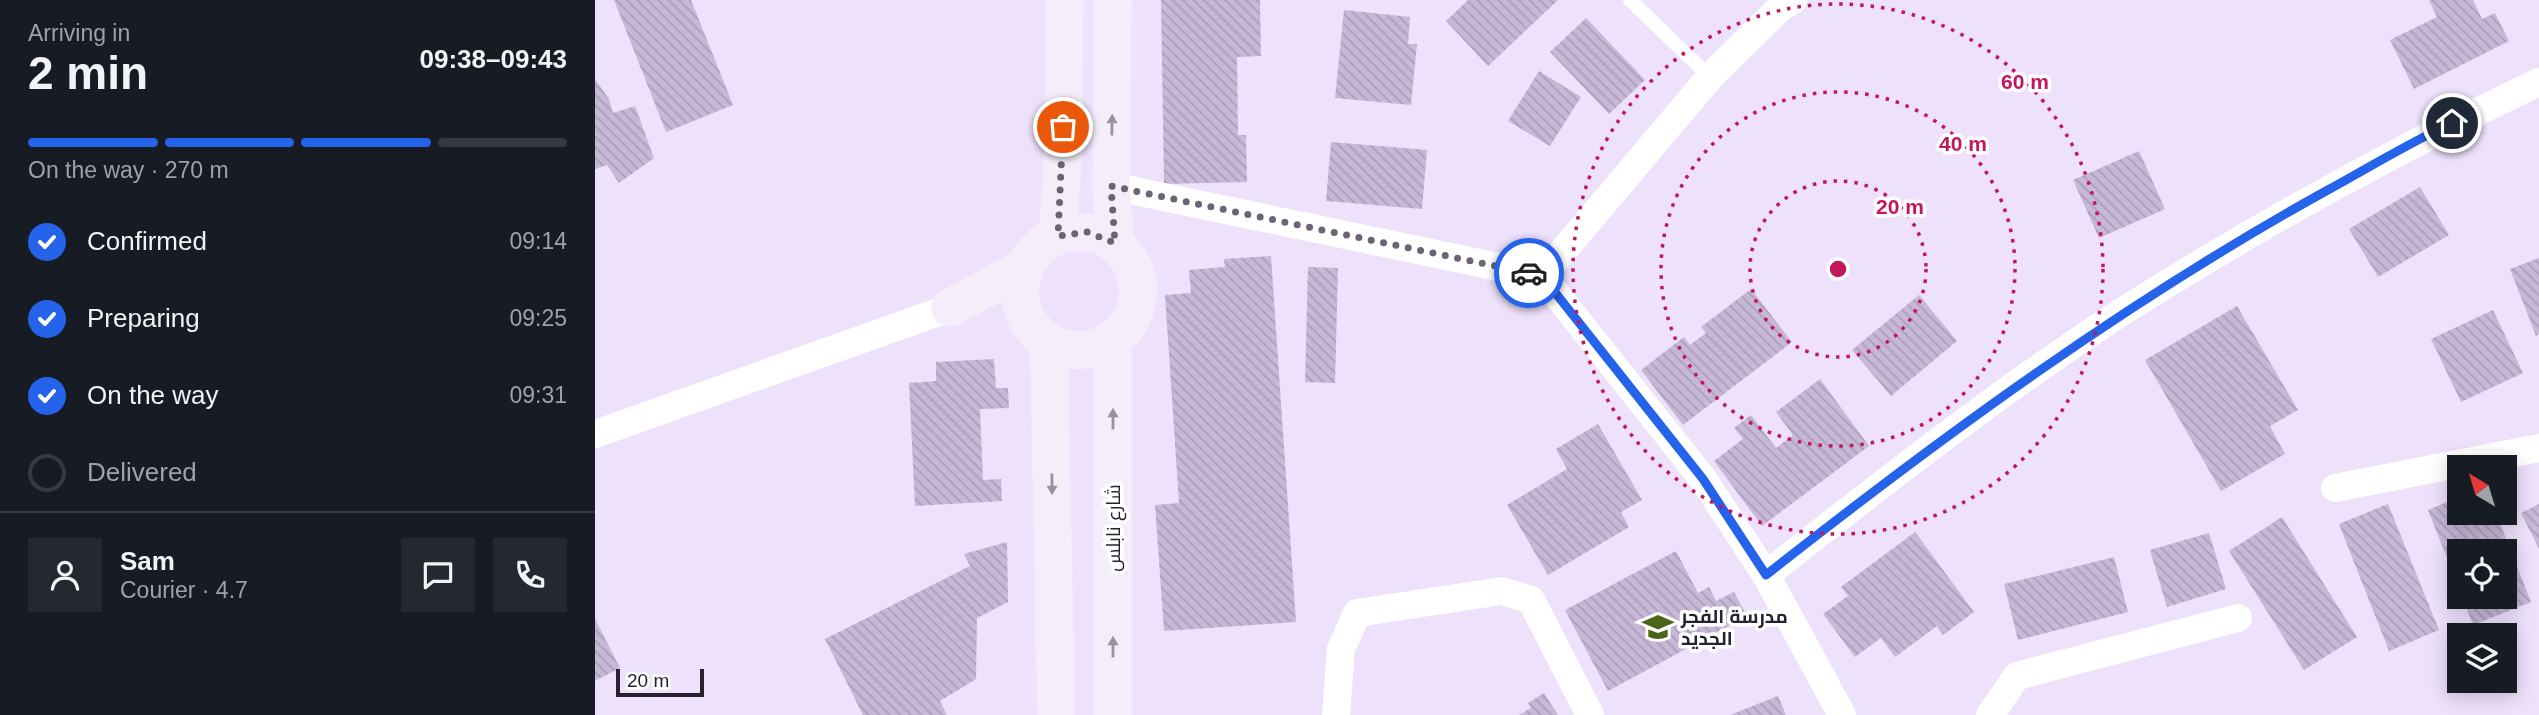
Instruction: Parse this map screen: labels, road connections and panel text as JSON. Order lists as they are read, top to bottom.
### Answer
{
  "streets": {
    "main road": ["شارع نابلس"]
  },
  "places": {
    "school or university": ["مدرسة الفجر الجديد"]
  },
  "scale_bar": "20 m",
  "north": "top left",
  "page": {
    "heading": ["2 min", "Arriving in", "09:38–09:43"],
    "panel": ["Sam", "Courier · 4.7"],
    "bar": "On the way · 270 m",
    "list": [
      ["Confirmed", "09:14"],
      ["Preparing", "09:25"],
      ["On the way", "09:31"],
      "Delivered"
    ],
    "scale": "20 m"
  },
  "rings": ["60 m", "40 m", "20 m"]
}
